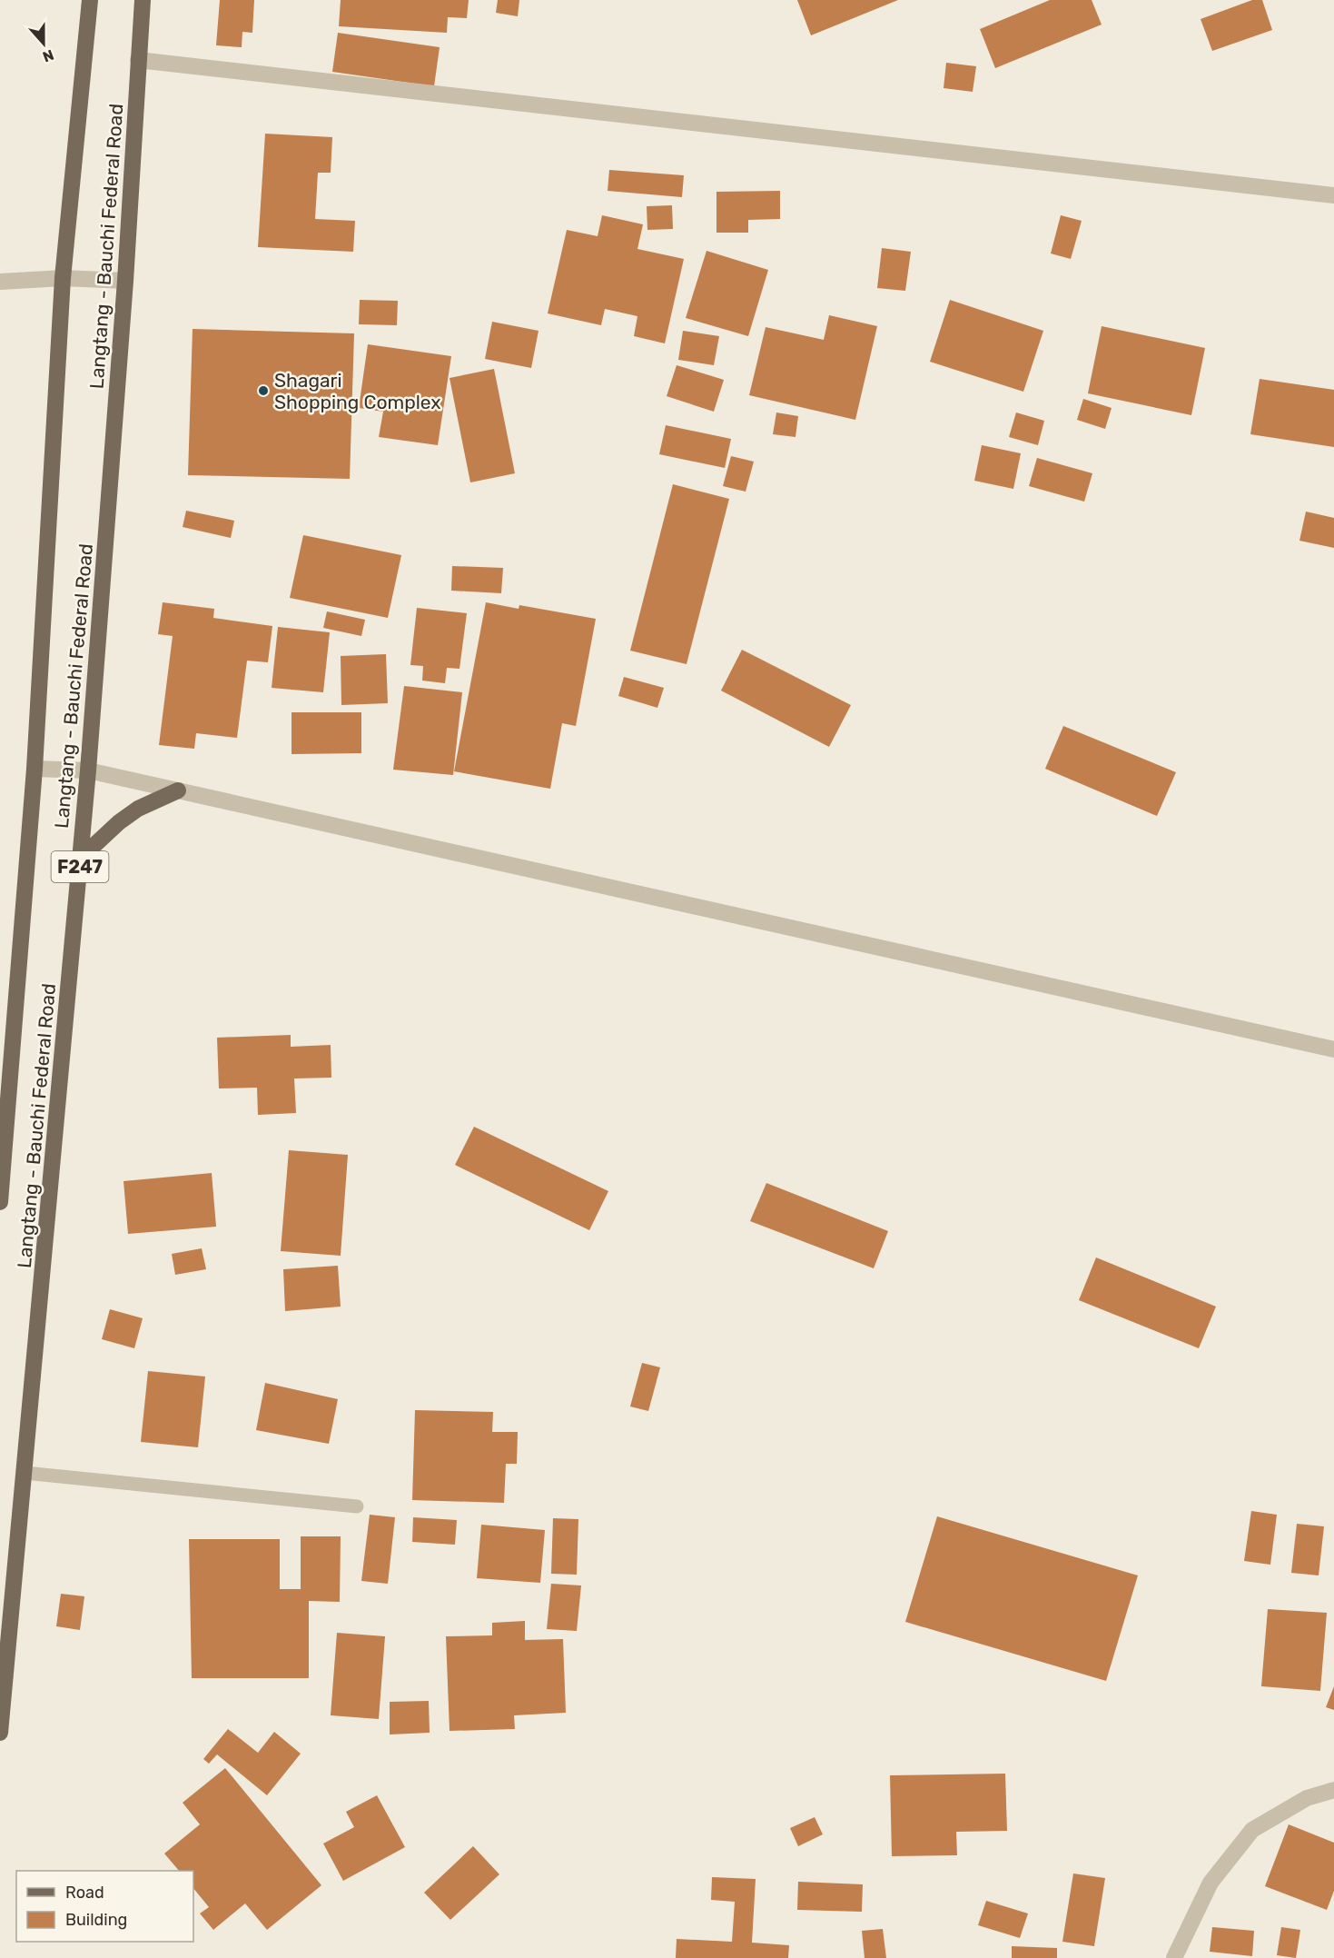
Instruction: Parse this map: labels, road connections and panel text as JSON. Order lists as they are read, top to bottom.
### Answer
{
  "streets": {
    "main road": ["Langtang - Bauchi Federal Road", "F247"]
  },
  "places": ["Shagari Shopping Complex"],
  "legend": ["Road", "Building"],
  "north": "bottom"
}
